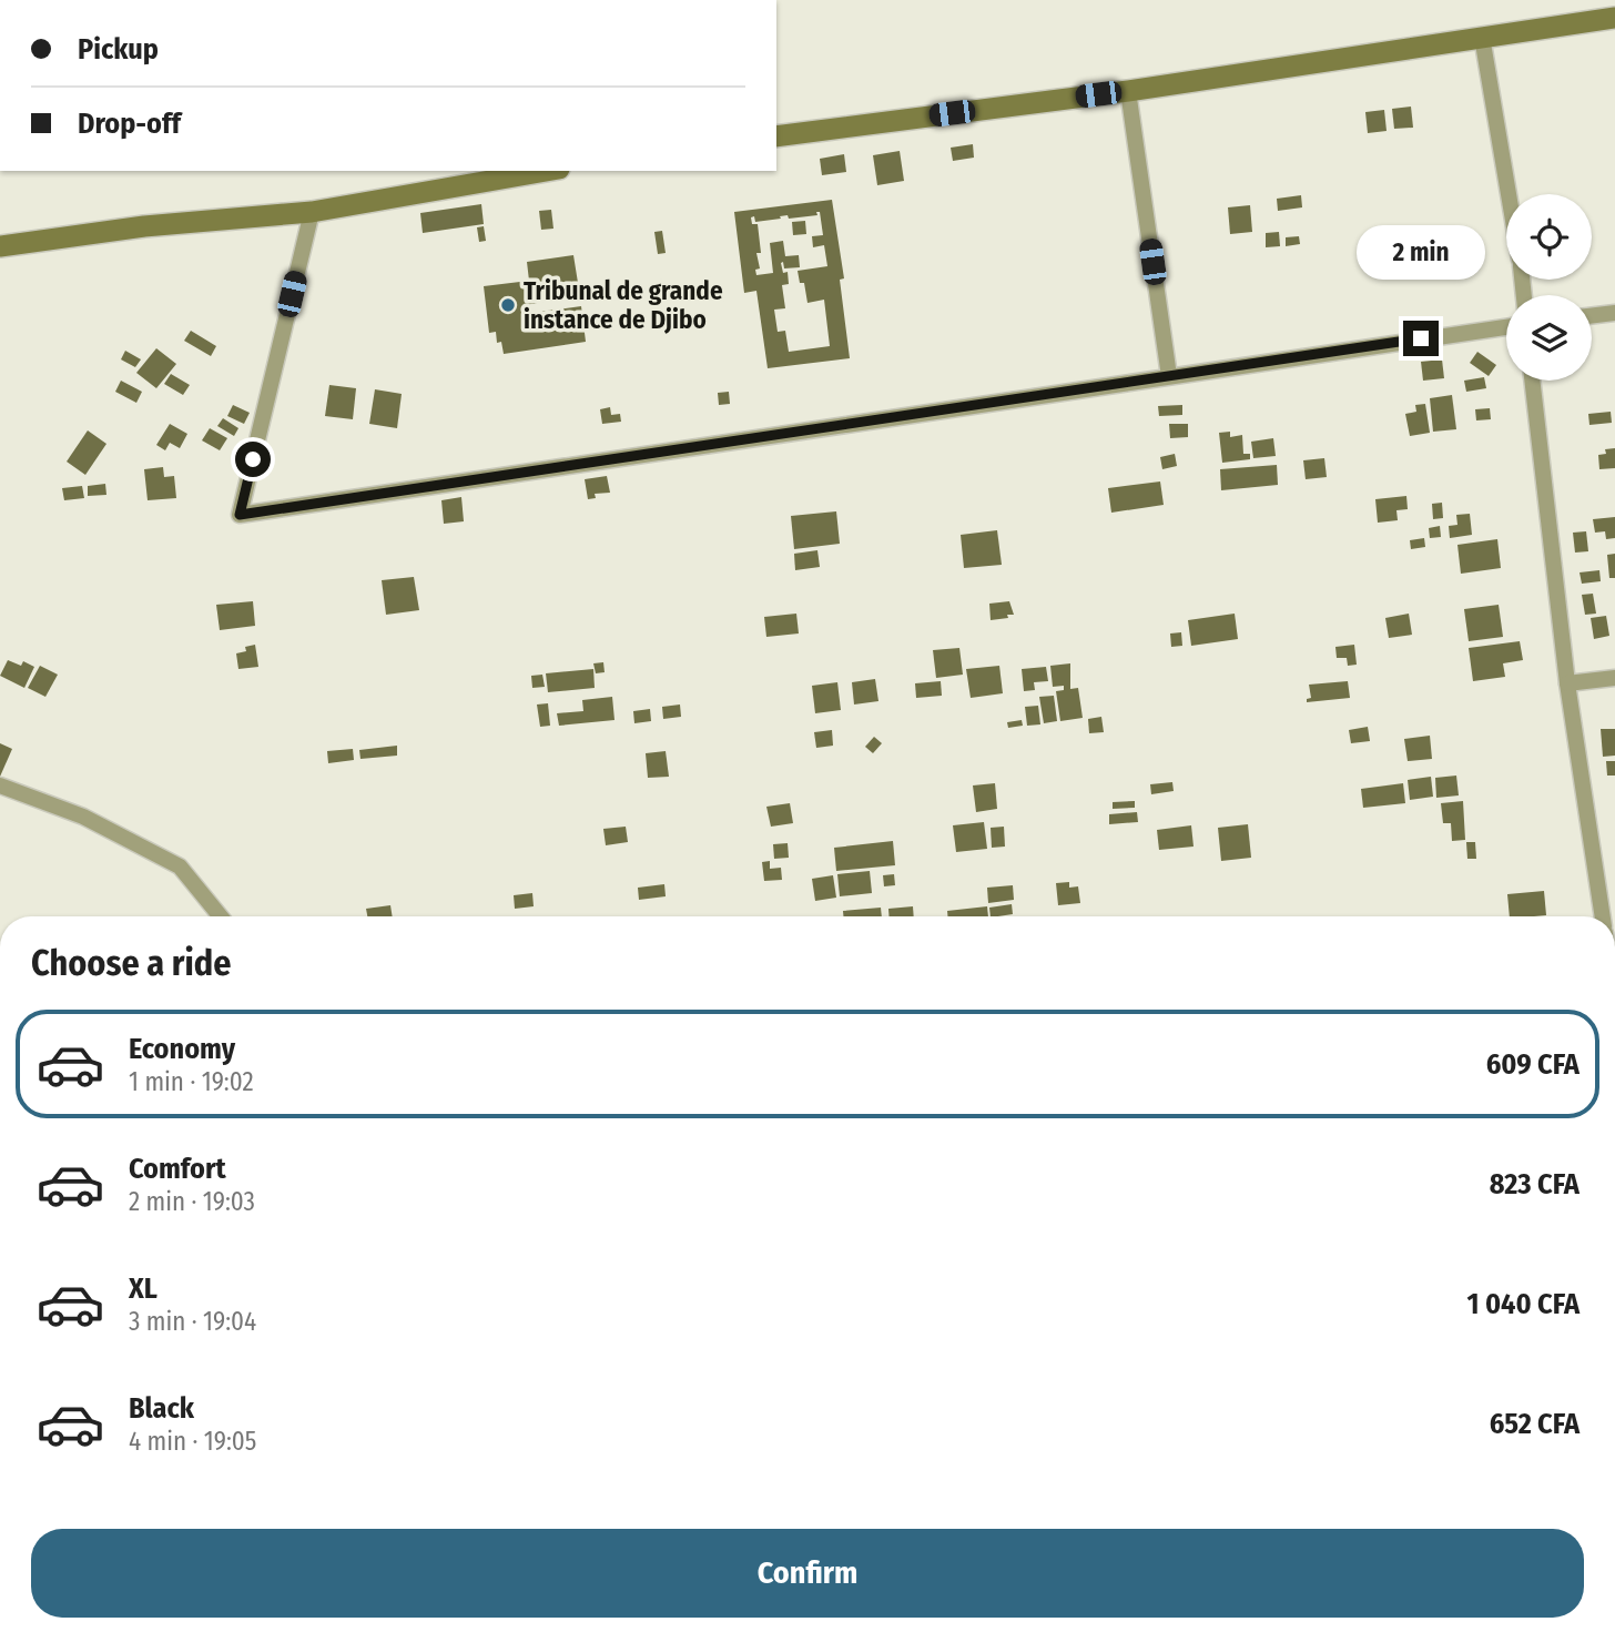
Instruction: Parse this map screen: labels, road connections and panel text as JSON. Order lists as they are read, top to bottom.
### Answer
{
  "places": ["Tribunal de grande instance de Djibo"],
  "page": {
    "banner": ["Pickup", "Drop-off"],
    "bubble": "2 min",
    "heading": "Choose a ride",
    "list": [
      {
        "name": "Economy",
        "note": "1 min · 19:02",
        "value": "609 CFA"
      },
      {
        "name": "Comfort",
        "note": "2 min · 19:03",
        "value": "823 CFA"
      },
      {
        "name": "XL",
        "note": "3 min · 19:04",
        "value": "1 040 CFA"
      },
      {
        "name": "Black",
        "note": "4 min · 19:05",
        "value": "652 CFA"
      }
    ],
    "buttons": "Confirm"
  }
}
